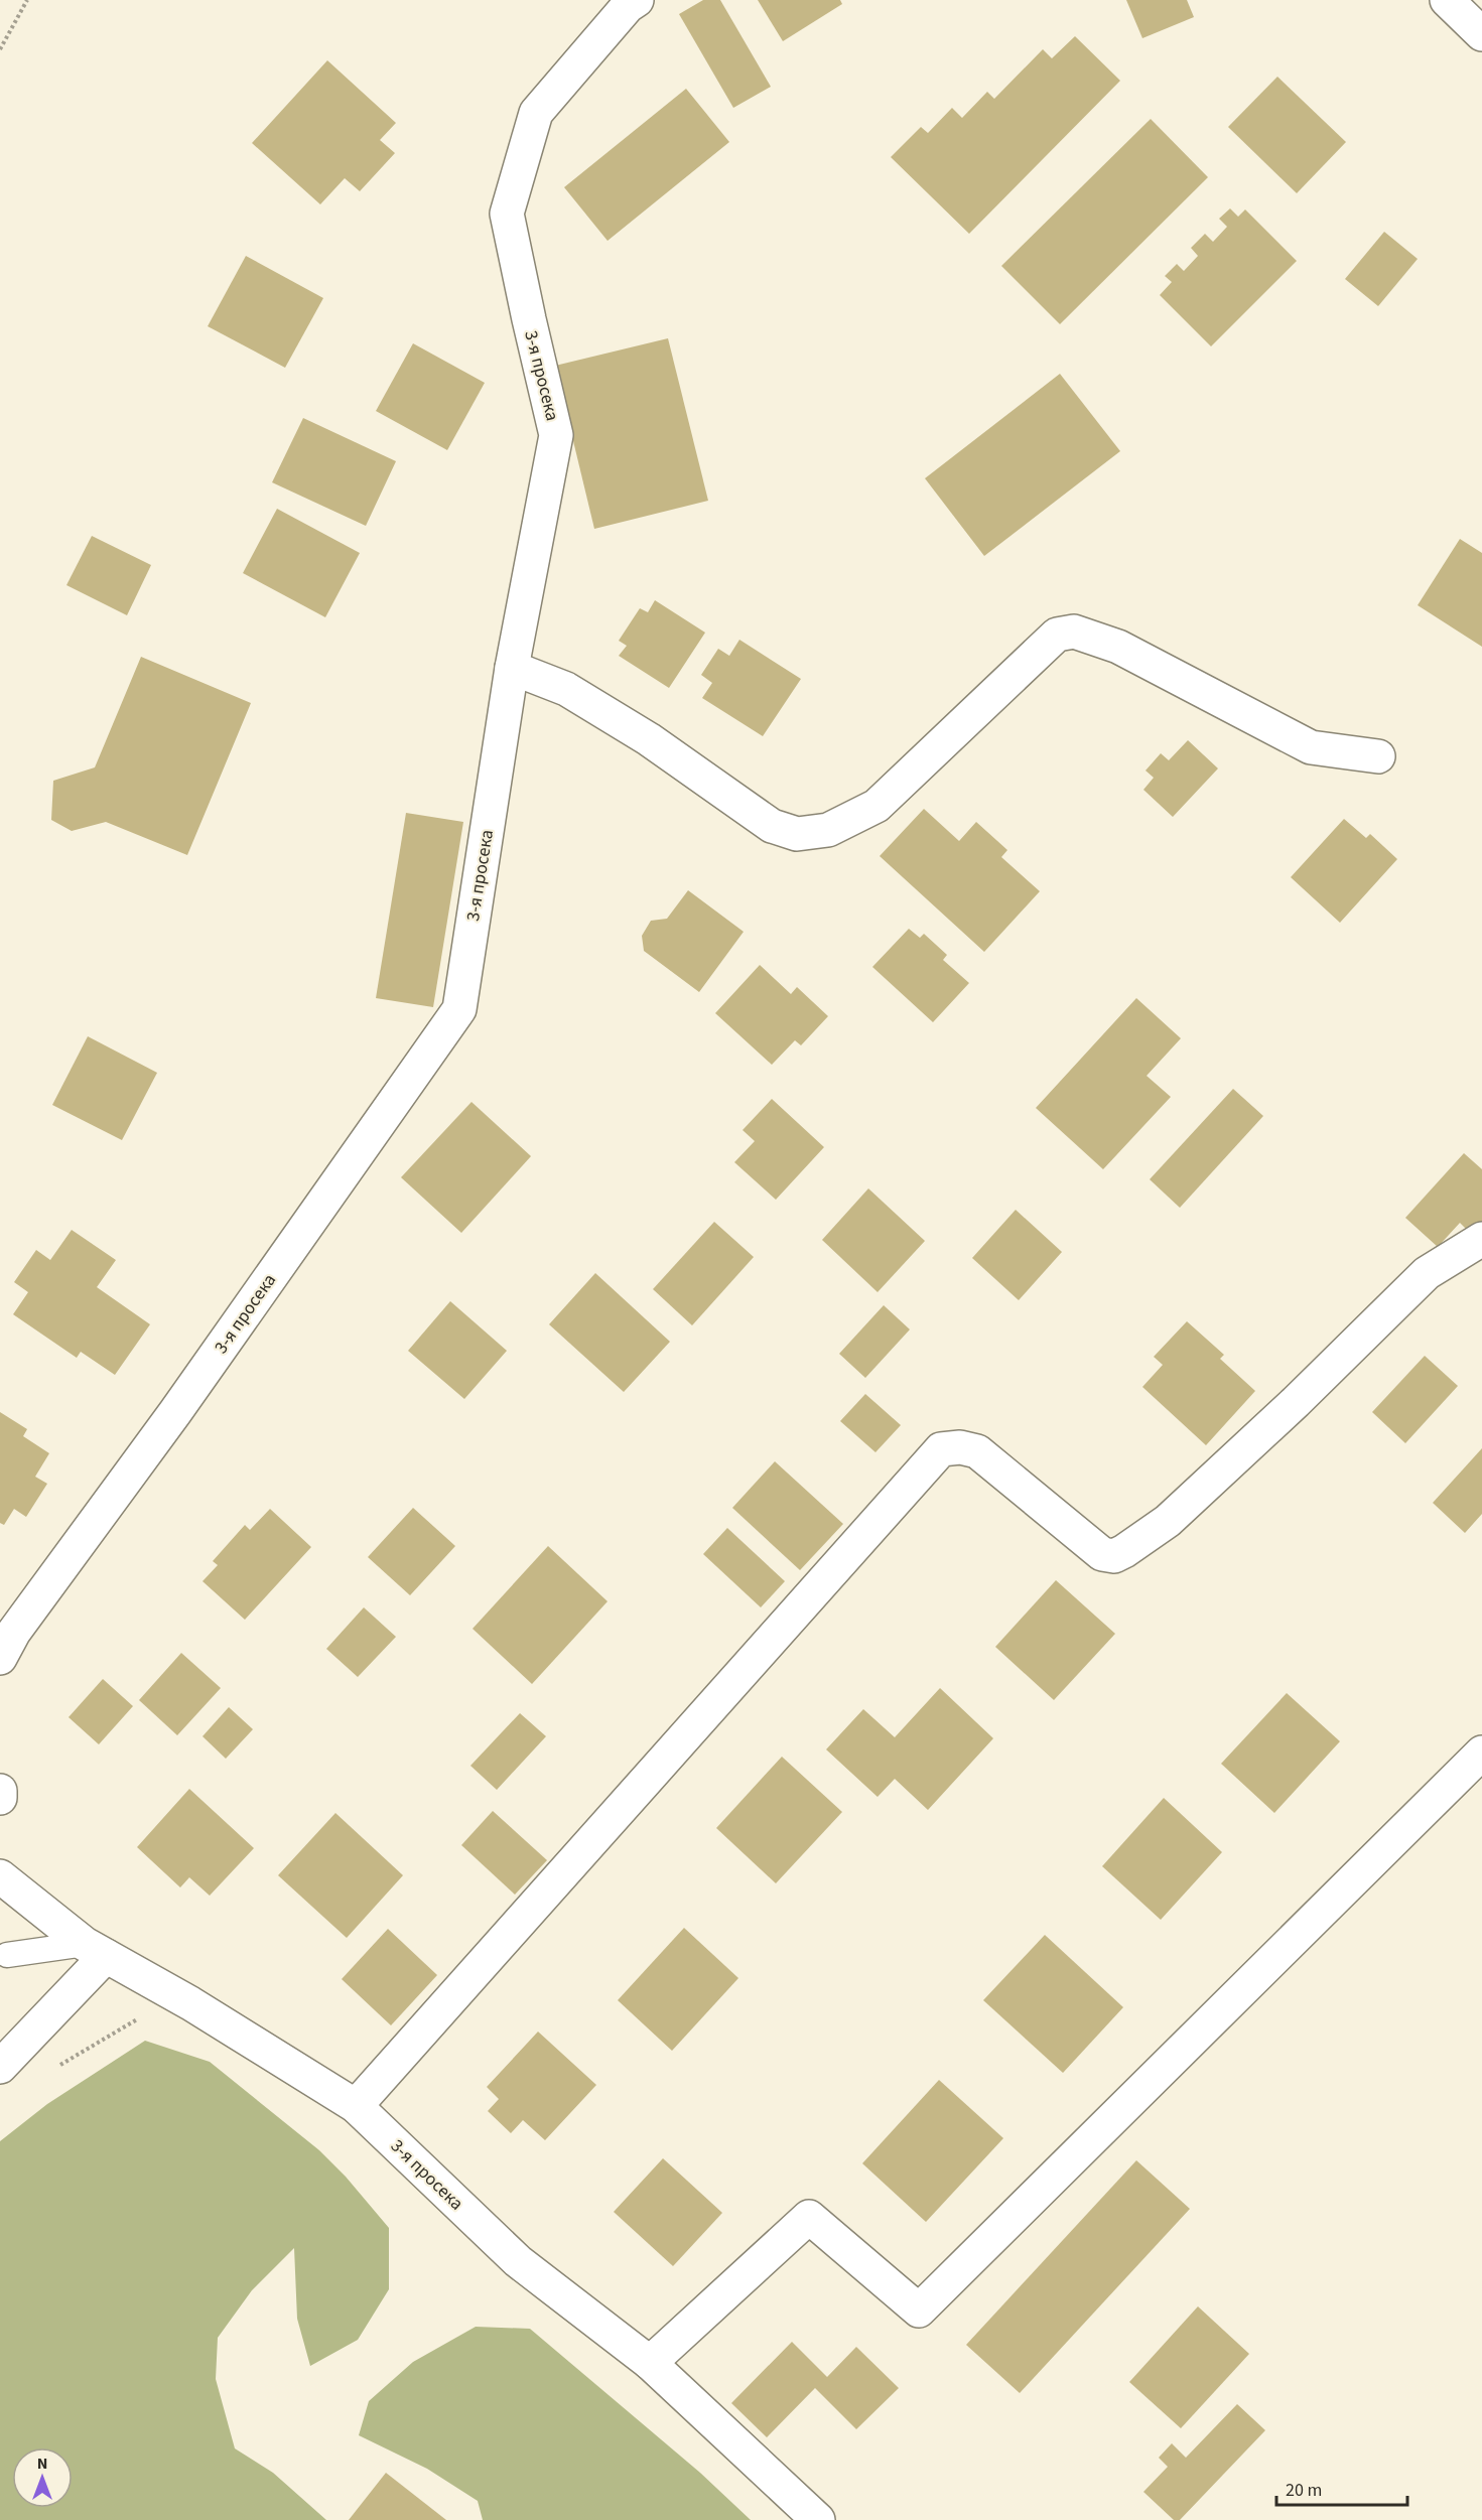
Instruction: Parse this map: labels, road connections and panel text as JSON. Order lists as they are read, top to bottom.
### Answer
{
  "streets": {
    "street": ["3-я просека"]
  },
  "scale_bar": "20 m",
  "north": "top"
}
